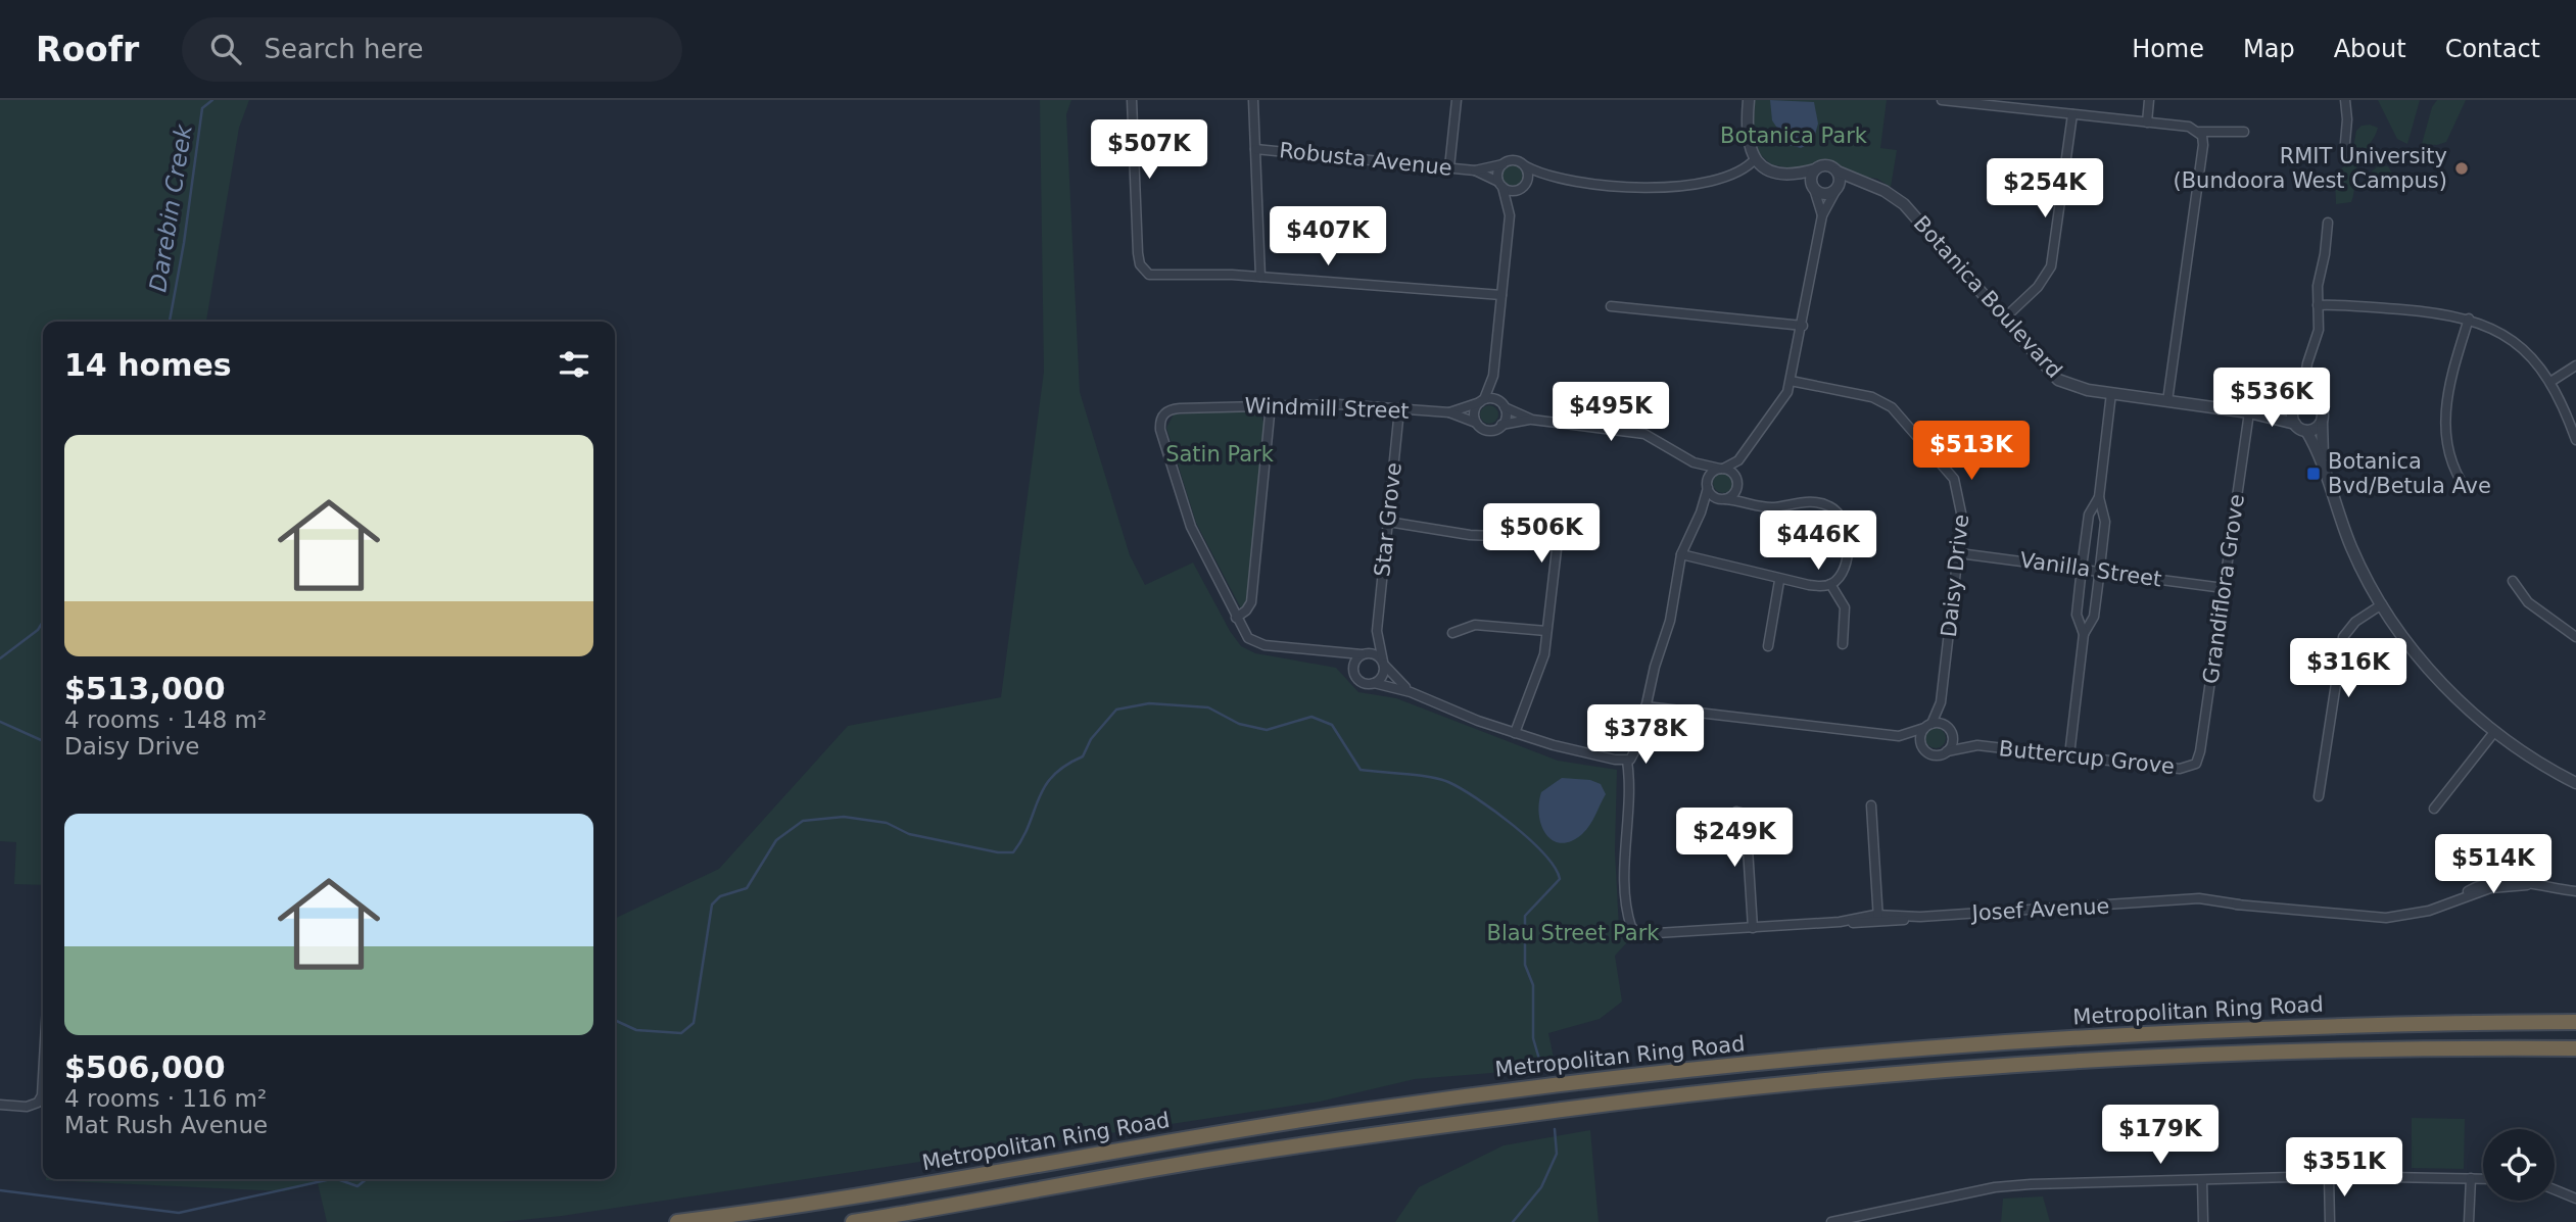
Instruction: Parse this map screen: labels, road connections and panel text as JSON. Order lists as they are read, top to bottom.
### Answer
{
  "streets": {
    "highway": ["Metropolitan Ring Road"],
    "street": [
      "Robusta Avenue",
      "Botanica Boulevard",
      "Windmill Street",
      "Star Grove",
      "Vanilla Street",
      "Daisy Drive",
      "Grandiflora Grove",
      "Buttercup Grove",
      "Josef Avenue"
    ]
  },
  "crossings": [
    ["Botanica Boulevard", "Grandiflora Grove"],
    ["Windmill Street", "Star Grove"],
    ["Vanilla Street", "Daisy Drive"],
    ["Vanilla Street", "Grandiflora Grove"],
    ["Daisy Drive", "Buttercup Grove"],
    ["Grandiflora Grove", "Buttercup Grove"]
  ],
  "water": ["Darebin Creek"],
  "parks": ["Botanica Park", "Satin Park", "Blau Street Park"],
  "places": {
    "other": ["RMIT University (Bundoora West Campus)"],
    "transit": ["Botanica Bvd/Betula Ave"]
  },
  "page": {
    "header": "Roofr",
    "search": "Search here",
    "nav": [
      "Home",
      "Map",
      "About",
      "Contact"
    ],
    "price": [
      "$507K",
      "$254K",
      "$407K",
      "$536K",
      "$495K",
      "$513K",
      "$506K",
      "$446K",
      "$316K",
      "$378K",
      "$249K",
      "$514K",
      "$179K",
      "$351K"
    ],
    "heading": "14 homes",
    "list": [
      {
        "name": "$513,000",
        "note": "4 rooms · 148 m² · Daisy Drive"
      },
      {
        "name": "$506,000",
        "note": "4 rooms · 116 m² · Mat Rush Avenue"
      }
    ]
  }
}
